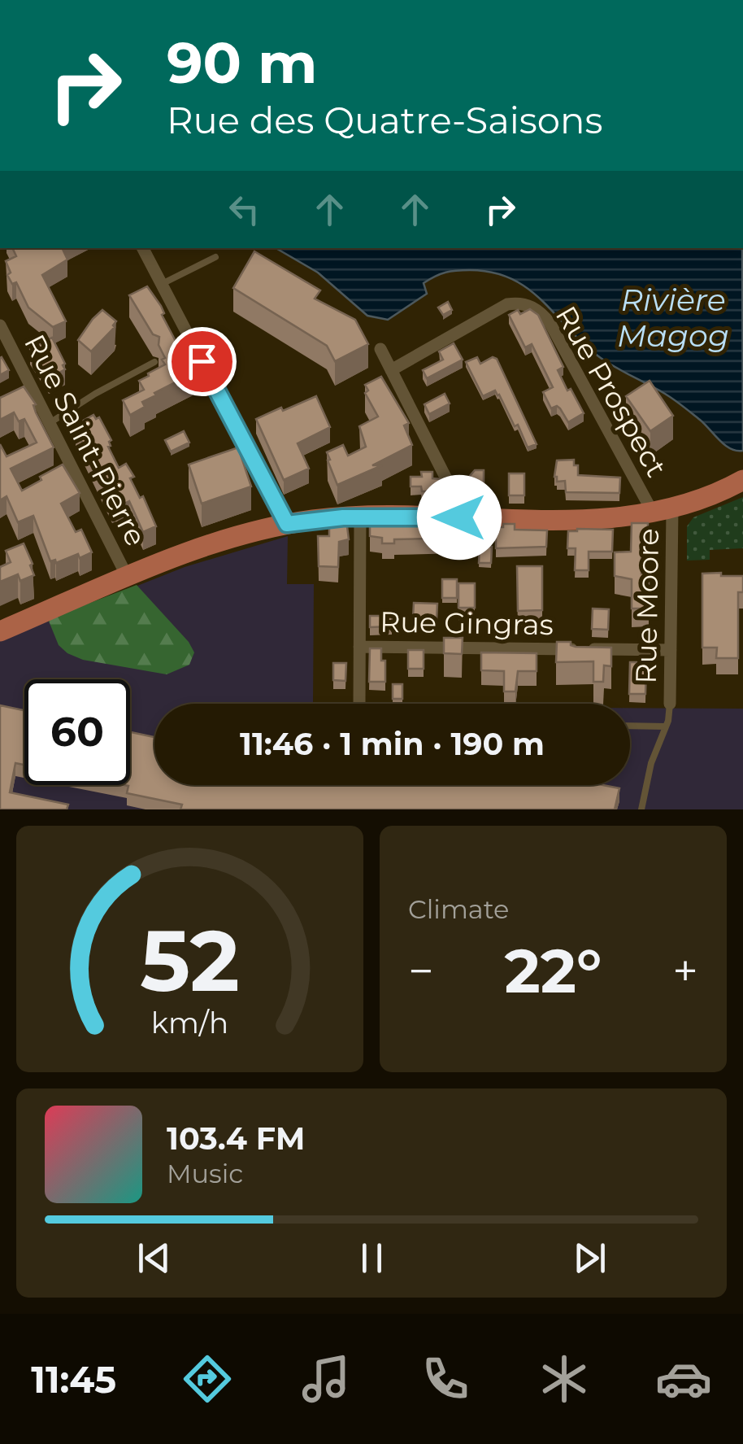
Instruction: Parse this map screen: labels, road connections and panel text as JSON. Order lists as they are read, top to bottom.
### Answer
{
  "streets": {
    "street": [
      "Rue Prospect",
      "Rue Saint-Pierre",
      "Rue Moore",
      "Rue Gingras"
    ]
  },
  "crossings": [
    ["Rue Prospect", "Rue Moore"],
    ["Rue Moore", "Rue Gingras"]
  ],
  "water": ["Rivière Magog"],
  "page": {
    "turn": ["90 m", "Rue des Quatre-Saisons"],
    "limit": "60",
    "trip": "11:46 · 1 min · 190 m",
    "tile": "Climate",
    "heat": ["−", "22°", "+"],
    "song": ["103.4 FM", "Music"],
    "tabs": "11:45",
    "gauge": ["52", "km/h"]
  }
}
